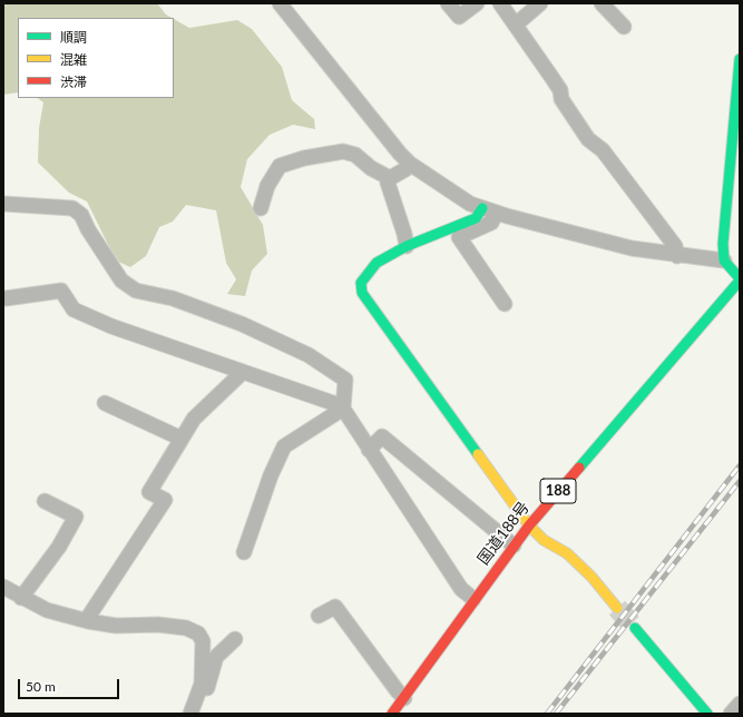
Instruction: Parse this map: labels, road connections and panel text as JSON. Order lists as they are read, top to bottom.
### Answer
{
  "streets": {
    "main road": ["188", "国道188号"]
  },
  "legend": ["順調", "混雑", "渋滞"],
  "scale_bar": "50 m"
}
